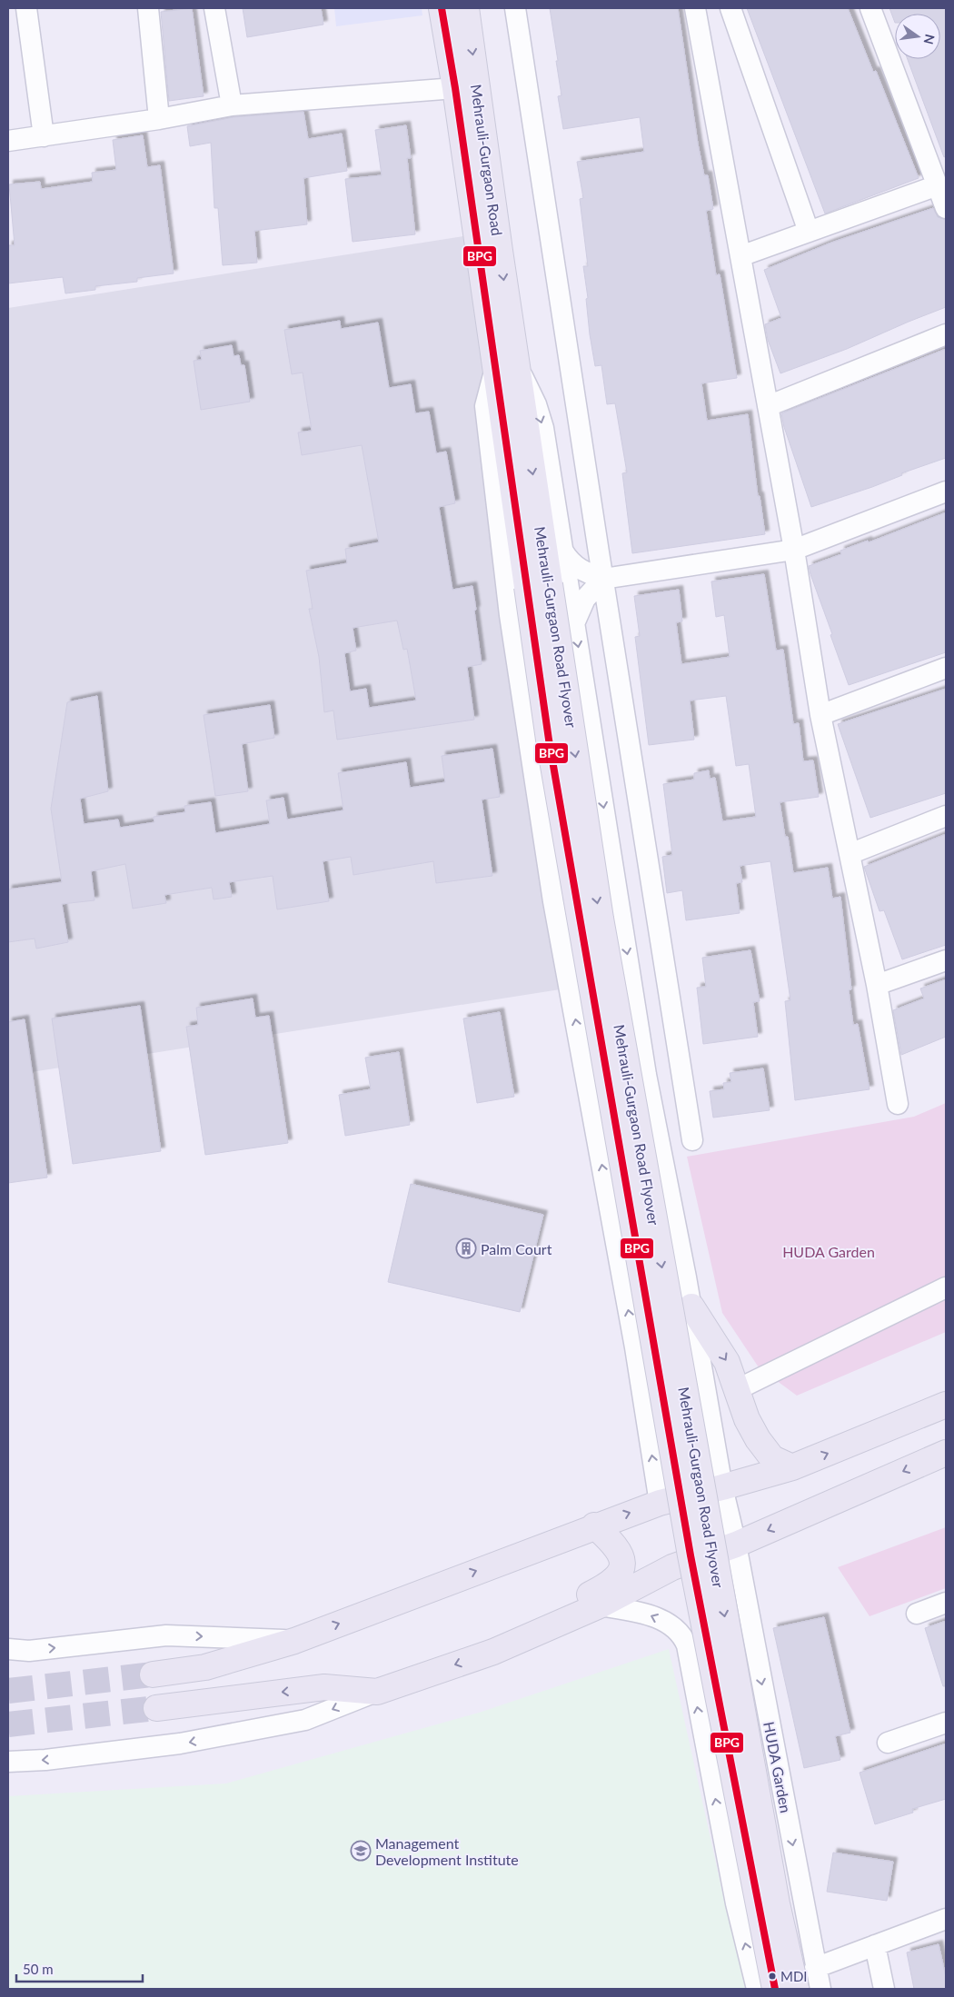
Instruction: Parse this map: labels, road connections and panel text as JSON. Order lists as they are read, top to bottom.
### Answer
{
  "streets": {
    "main road": ["Mehrauli-Gurgaon Road", "Mehrauli-Gurgaon Road Flyover"],
    "street": ["HUDA Garden"]
  },
  "crossings": [
    ["Mehrauli-Gurgaon Road", "Mehrauli-Gurgaon Road Flyover"],
    ["Mehrauli-Gurgaon Road", "HUDA Garden"],
    ["Mehrauli-Gurgaon Road Flyover", "HUDA Garden"]
  ],
  "parks": ["HUDA Garden"],
  "places": {
    "building": ["Palm Court"],
    "school or university": ["Management Development Institute"],
    "other": ["MDI"]
  },
  "lines": ["transit line BPG"],
  "scale_bar": "50 m",
  "north": "right"
}
